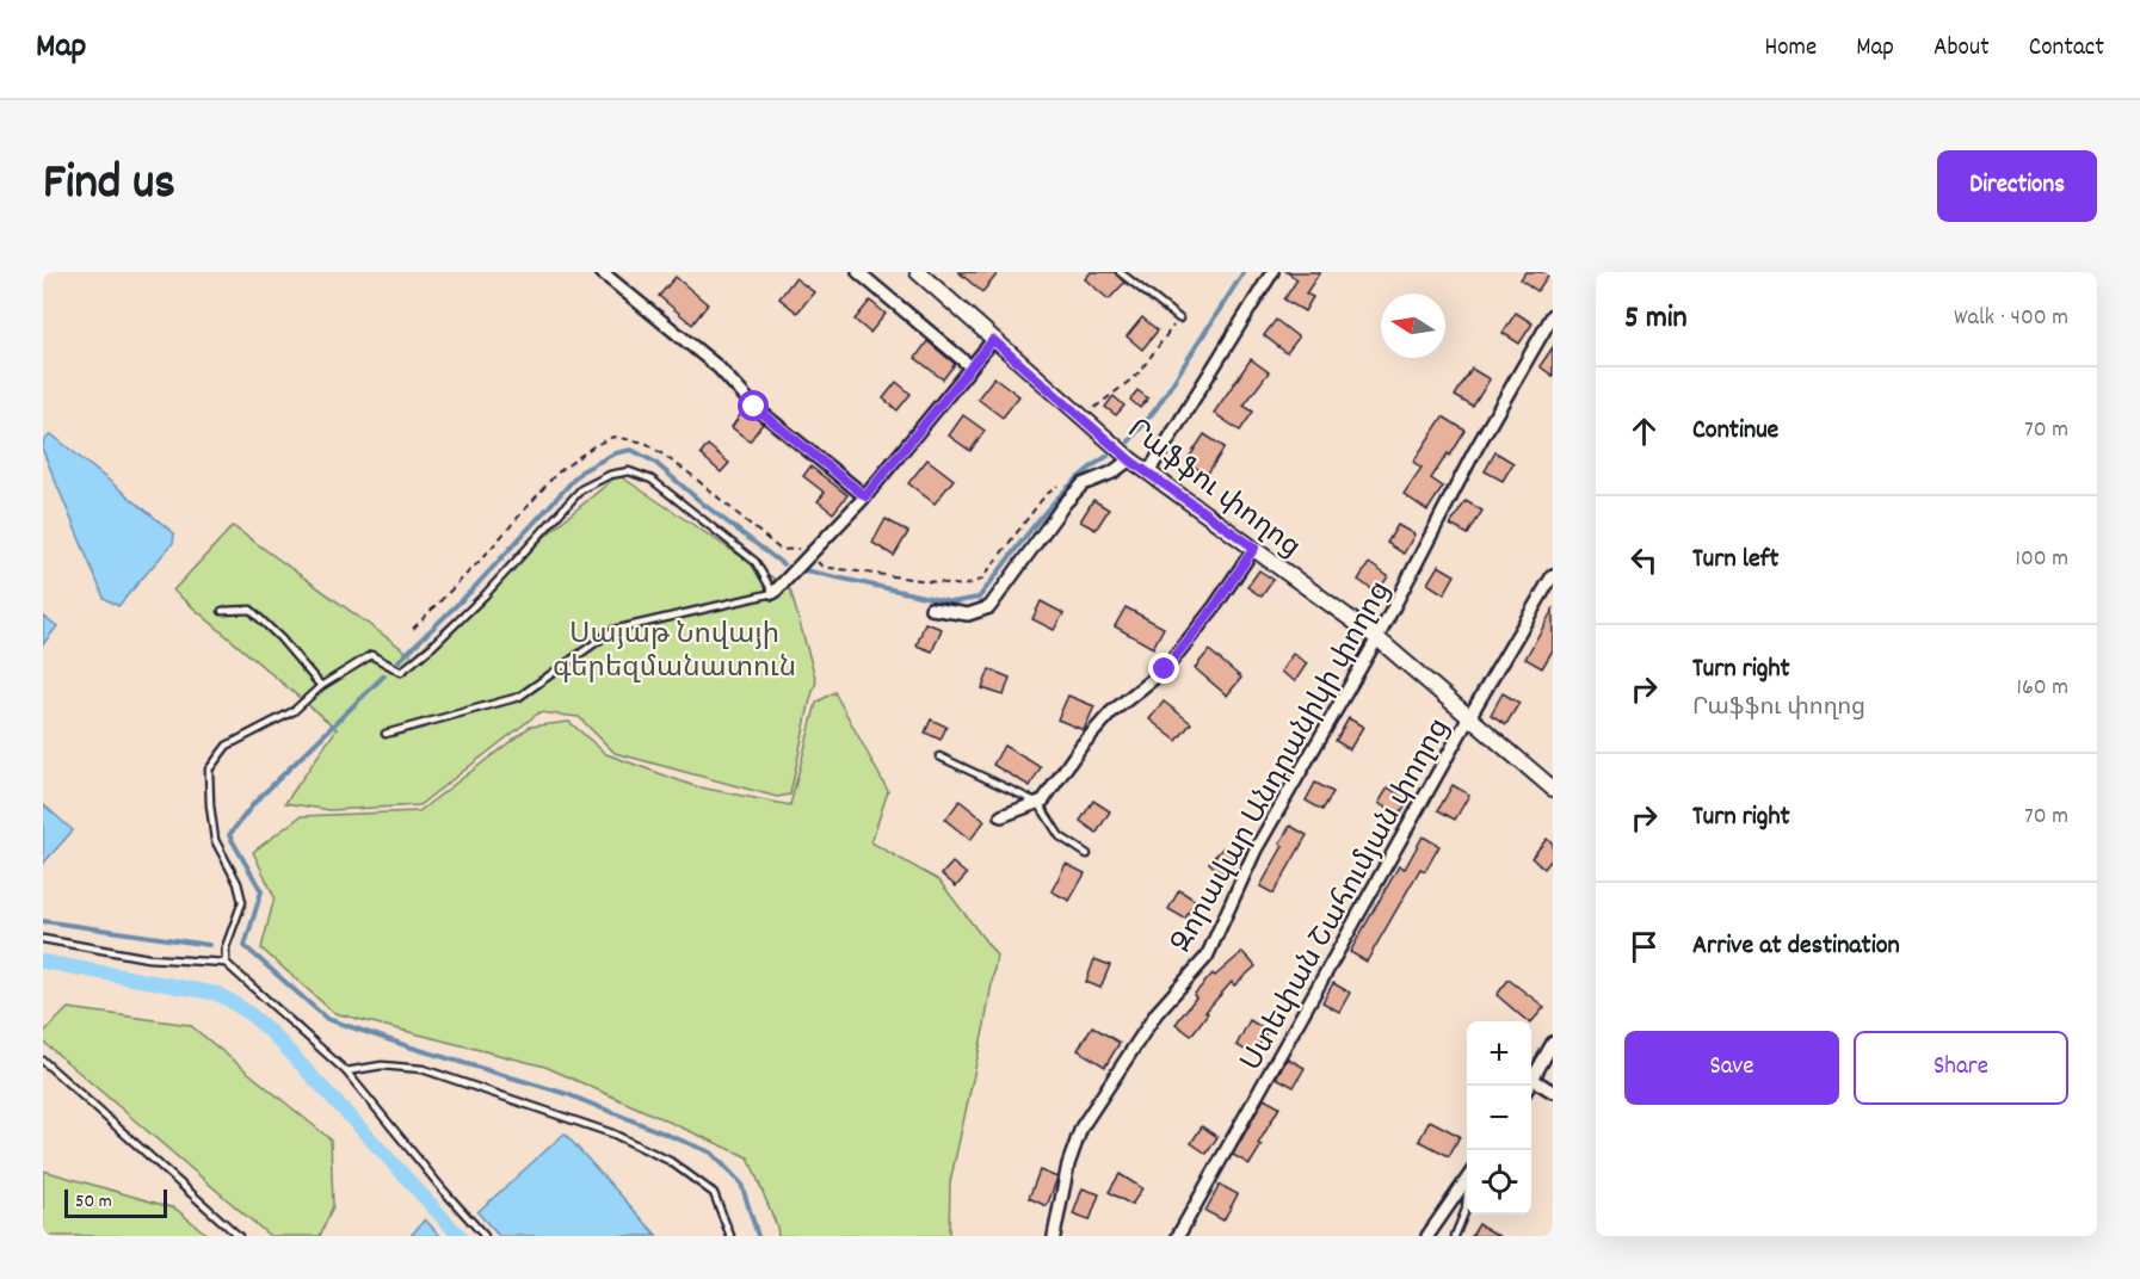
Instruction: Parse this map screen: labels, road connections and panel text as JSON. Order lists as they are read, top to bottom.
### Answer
{
  "streets": {
    "main road": ["Րաֆֆու փողոց"],
    "street": ["Զորավար Անդրանիկի փողոց", "Ստեփան Շահումյան փողոց"]
  },
  "crossings": [
    ["Րաֆֆու փողոց", "Զորավար Անդրանիկի փողոց"],
    ["Րաֆֆու փողոց", "Ստեփան Շահումյան փողոց"]
  ],
  "parks": ["Սայաթ Նովայի գերեզմանատուն"],
  "scale_bar": "50 m",
  "north": "left",
  "page": {
    "header": "Map",
    "nav": [
      "Home",
      "Map",
      "About",
      "Contact"
    ],
    "title": "Find us",
    "buttons": [
      "Directions",
      ["Save", "Share"]
    ],
    "heading": ["5 min", "Walk · 400 m"],
    "list": [
      ["Continue", "70 m"],
      ["Turn left", "100 m"],
      ["Turn right", "Րաֆֆու փողոց", "160 m"],
      ["Turn right", "70 m"],
      "Arrive at destination"
    ],
    "map_buttons": ["+", "−"],
    "scale": "50 m"
  }
}
